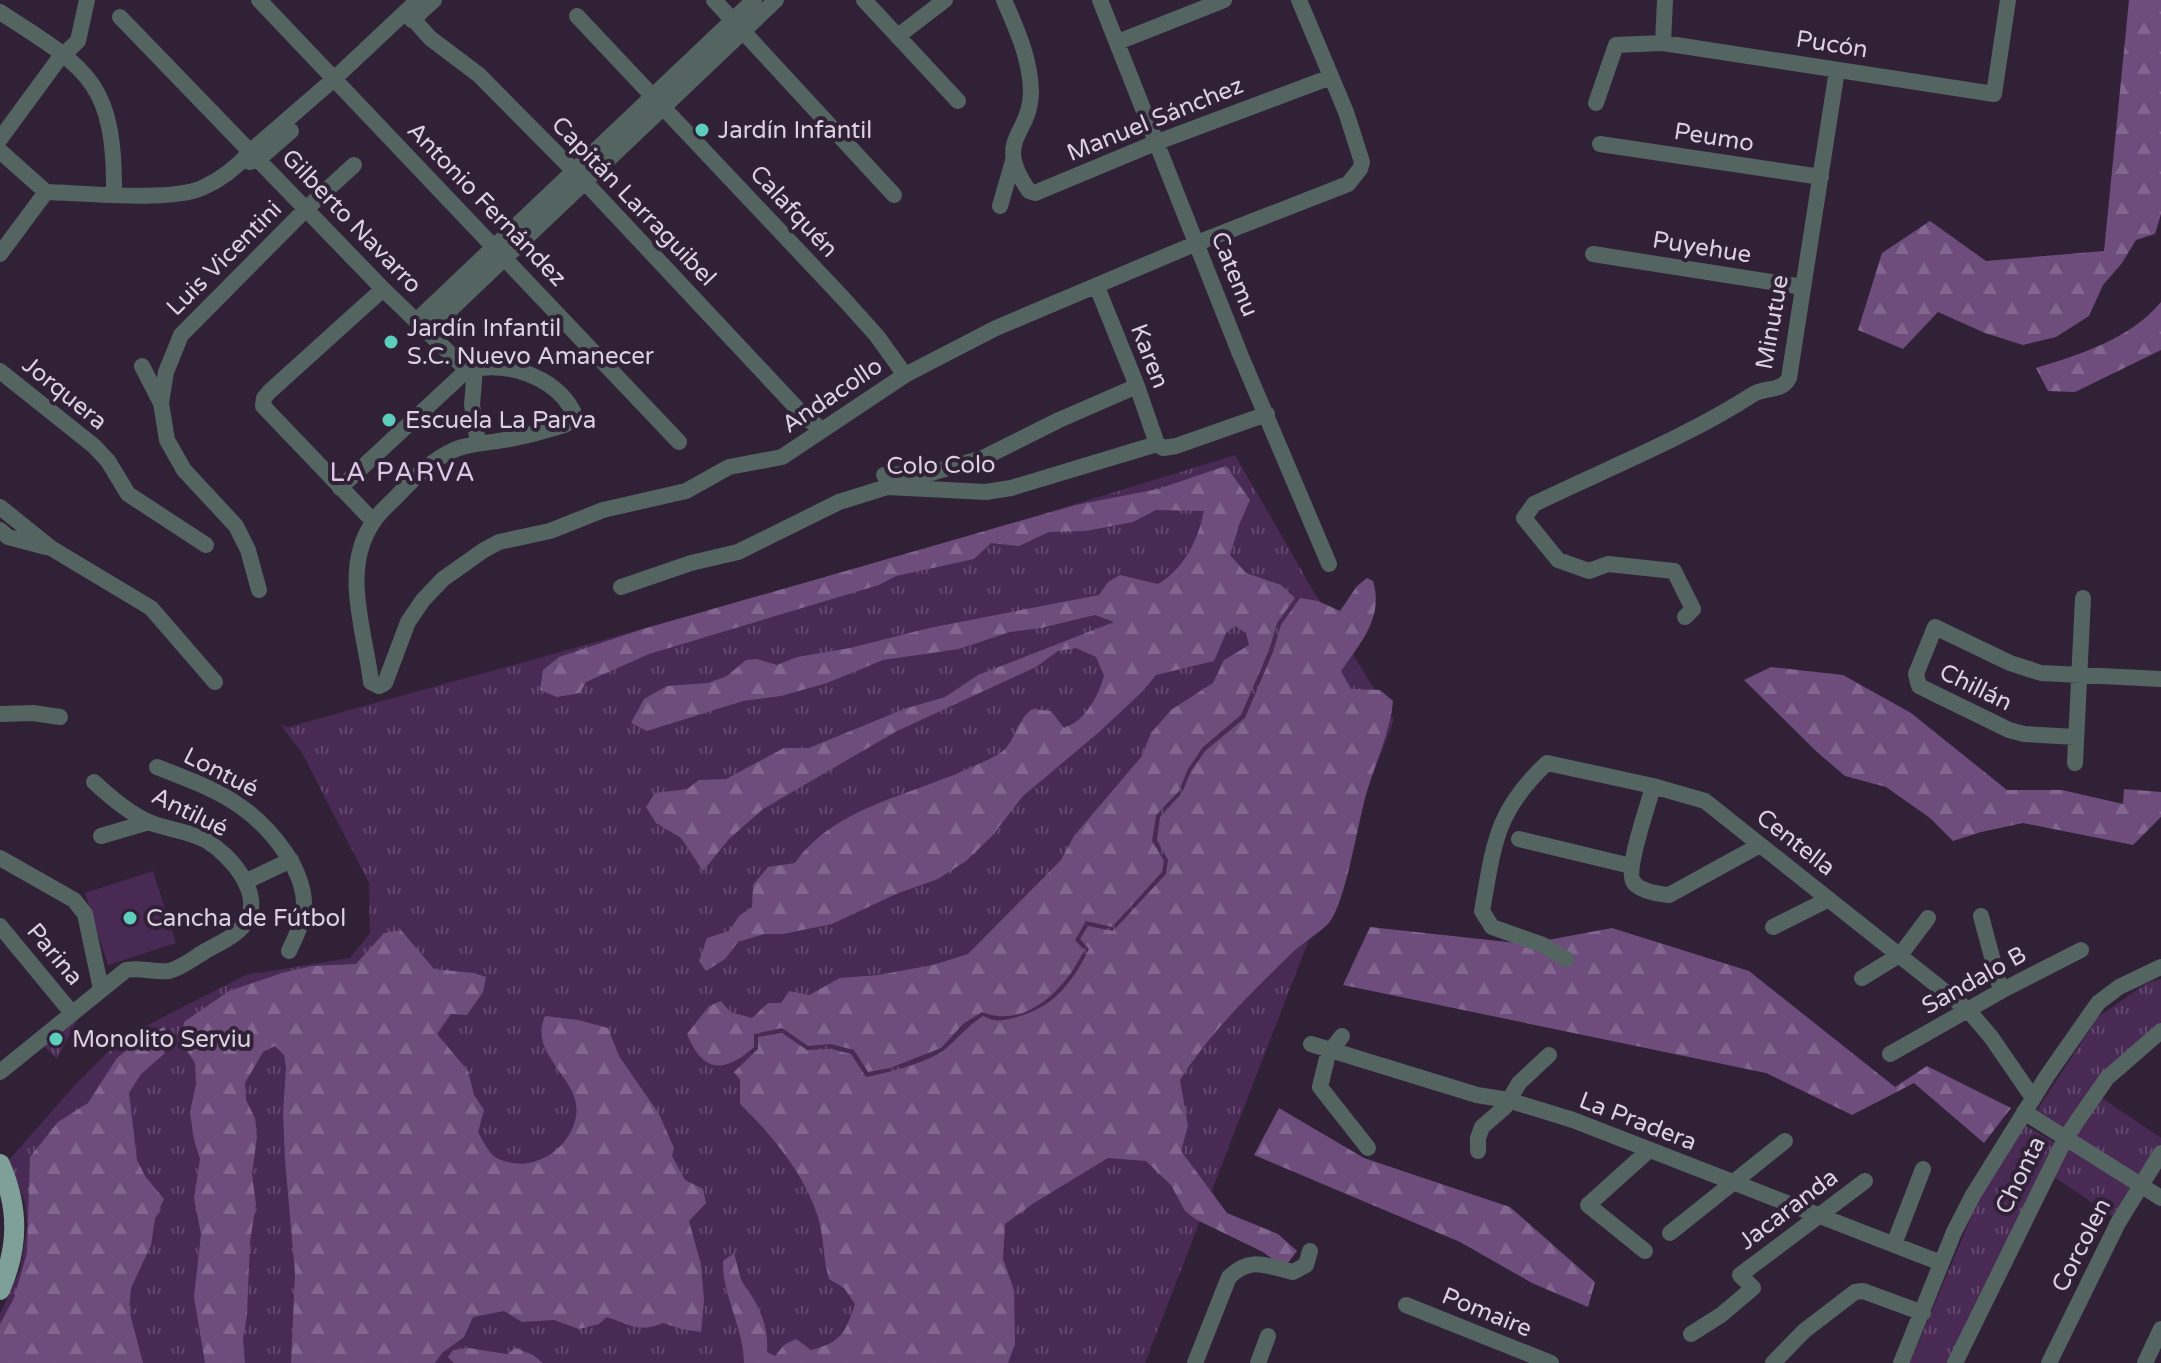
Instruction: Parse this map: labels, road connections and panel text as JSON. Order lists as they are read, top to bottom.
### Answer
{
  "streets": {
    "street": [
      "Pucón",
      "Manuel Sánchez",
      "Peumo",
      "Capitán Larraguibel",
      "Antonio Fernández",
      "Calafquén",
      "Gilberto Navarro",
      "Puyehue",
      "Luis Vicentini",
      "Catemu",
      "Minutue",
      "Karen",
      "Jorquera",
      "Andacollo",
      "Colo Colo",
      "Chillán",
      "Lontué",
      "Antilué",
      "Centella",
      "Parina",
      "Sandalo B",
      "La Pradera",
      "Chonta",
      "Jacaranda",
      "Corcolen",
      "Pomaire"
    ]
  },
  "crossings": [
    ["Pucón", "Minutue"],
    ["Manuel Sánchez", "Catemu"],
    ["Manuel Sánchez", "Andacollo"],
    ["Peumo", "Minutue"],
    ["Capitán Larraguibel", "Andacollo"],
    ["Calafquén", "Andacollo"],
    ["Gilberto Navarro", "Luis Vicentini"],
    ["Puyehue", "Minutue"],
    ["Catemu", "Andacollo"],
    ["Catemu", "Colo Colo"],
    ["Karen", "Andacollo"],
    ["Karen", "Colo Colo"],
    ["Centella", "Sandalo B"],
    ["La Pradera", "Jacaranda"]
  ],
  "districts": ["LA PARVA"],
  "places": [
    "Jardín Infantil",
    "Jardín Infantil S.C. Nuevo Amanecer",
    "Escuela La Parva",
    "Cancha de Fútbol",
    "Monolito Serviu"
  ]
}
